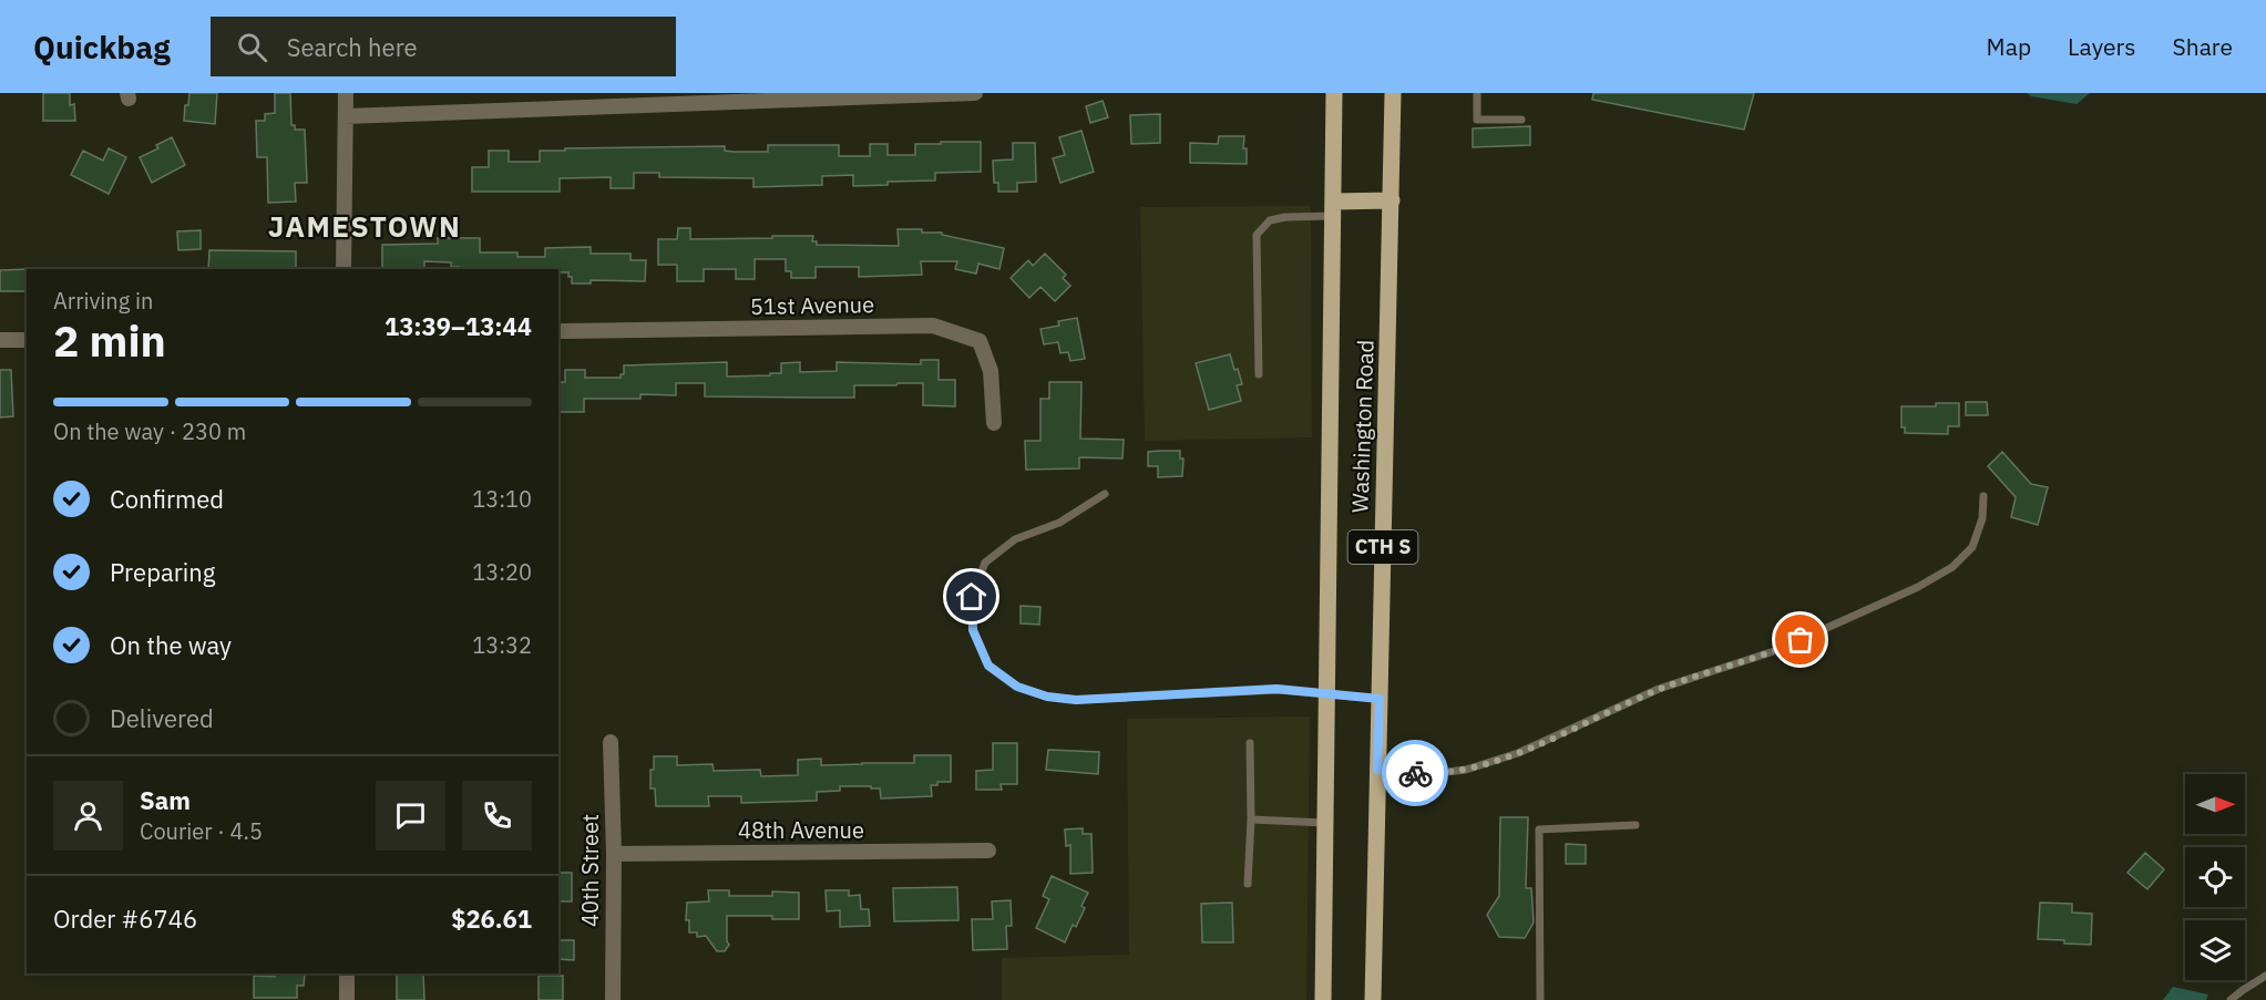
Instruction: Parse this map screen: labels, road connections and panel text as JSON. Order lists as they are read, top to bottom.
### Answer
{
  "streets": {
    "main road": ["Washington Road", "CTH S"],
    "street": ["51st Avenue", "48th Avenue", "40th Street"]
  },
  "crossings": [
    ["48th Avenue", "40th Street"]
  ],
  "districts": ["JAMESTOWN"],
  "north": "right",
  "page": {
    "header": "Quickbag",
    "search": "Search here",
    "nav": ["Map", "Layers", "Share"],
    "heading": ["2 min", "Arriving in", "13:39–13:44"],
    "panel": [
      "Sam",
      "Courier · 4.5",
      "Order #6746",
      "$26.61"
    ],
    "bar": "On the way · 230 m",
    "list": [
      ["Confirmed", "13:10"],
      ["Preparing", "13:20"],
      ["On the way", "13:32"],
      "Delivered"
    ]
  }
}
